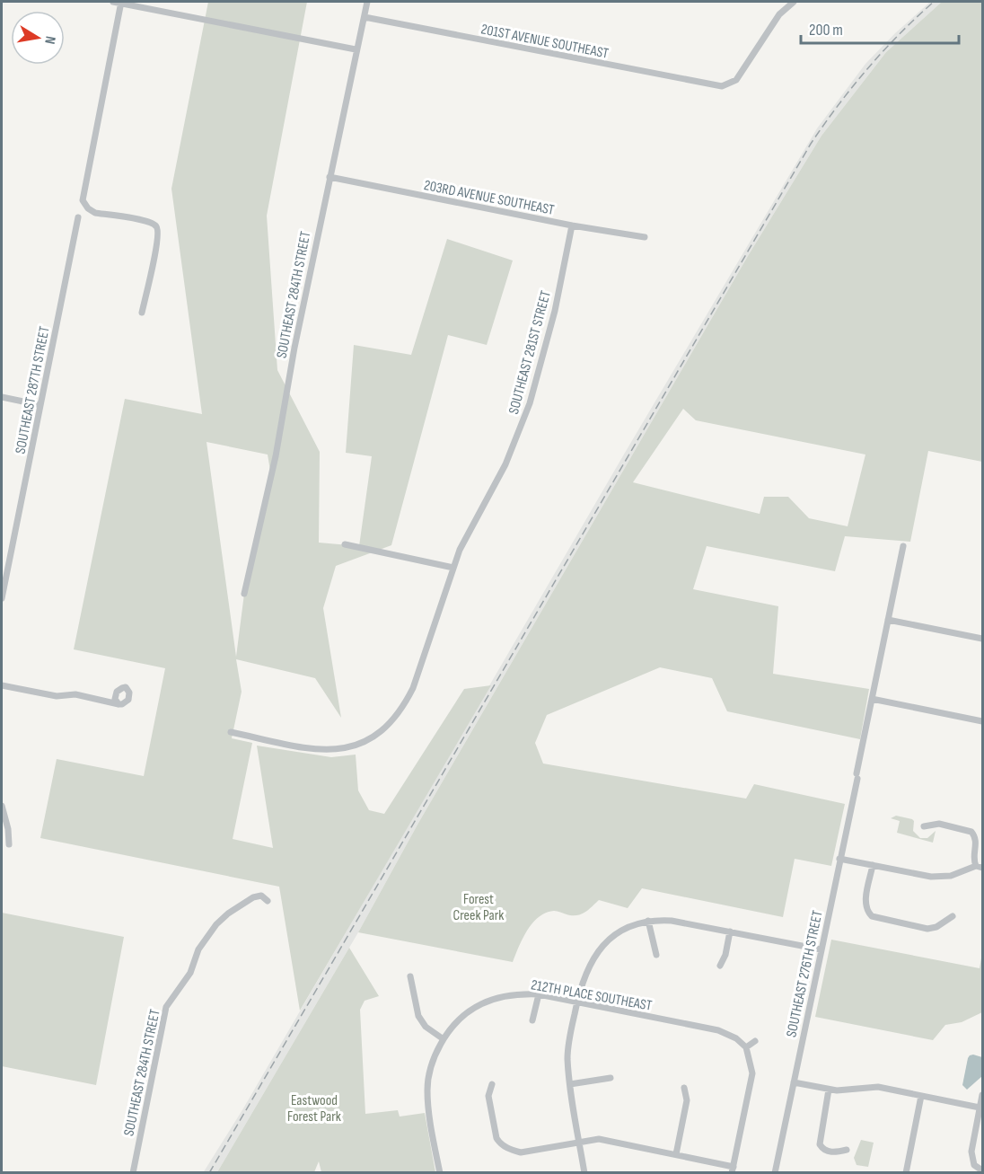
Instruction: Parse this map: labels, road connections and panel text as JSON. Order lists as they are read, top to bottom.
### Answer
{
  "streets": {
    "street": [
      "201ST AVENUE SOUTHEAST",
      "203RD AVENUE SOUTHEAST",
      "SOUTHEAST 284TH STREET",
      "SOUTHEAST 281ST STREET",
      "SOUTHEAST 287TH STREET",
      "SOUTHEAST 276TH STREET",
      "212TH PLACE SOUTHEAST"
    ]
  },
  "crossings": [
    ["201ST AVENUE SOUTHEAST", "SOUTHEAST 284TH STREET"],
    ["203RD AVENUE SOUTHEAST", "SOUTHEAST 284TH STREET"],
    ["203RD AVENUE SOUTHEAST", "SOUTHEAST 281ST STREET"]
  ],
  "parks": ["Forest Creek Park", "Eastwood Forest Park"],
  "scale_bar": "200 m",
  "north": "right"
}
